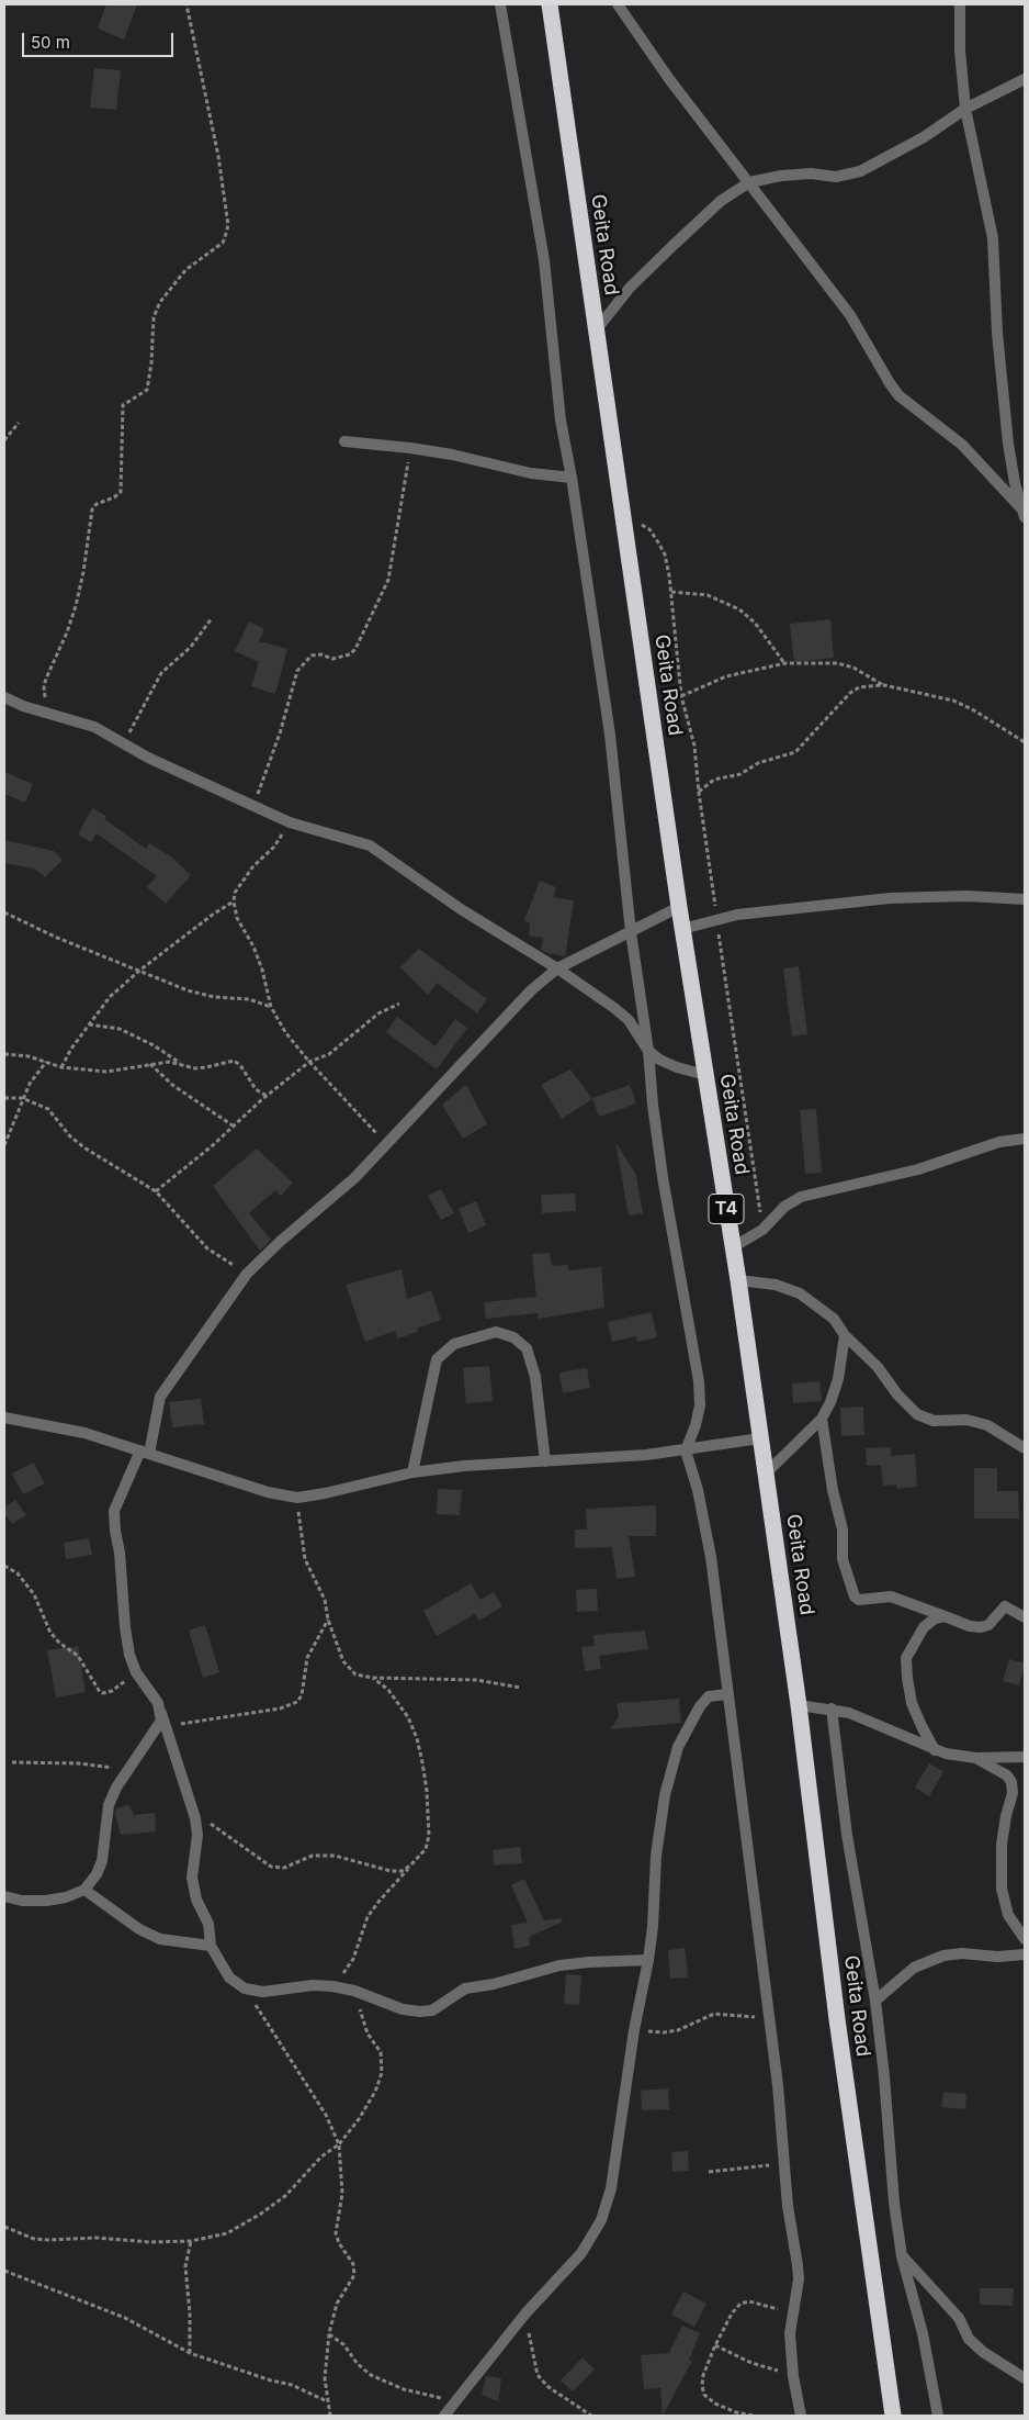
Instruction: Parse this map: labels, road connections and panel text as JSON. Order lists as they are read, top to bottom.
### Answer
{
  "streets": {
    "highway": ["Geita Road", "T4"]
  },
  "scale_bar": "50 m"
}
